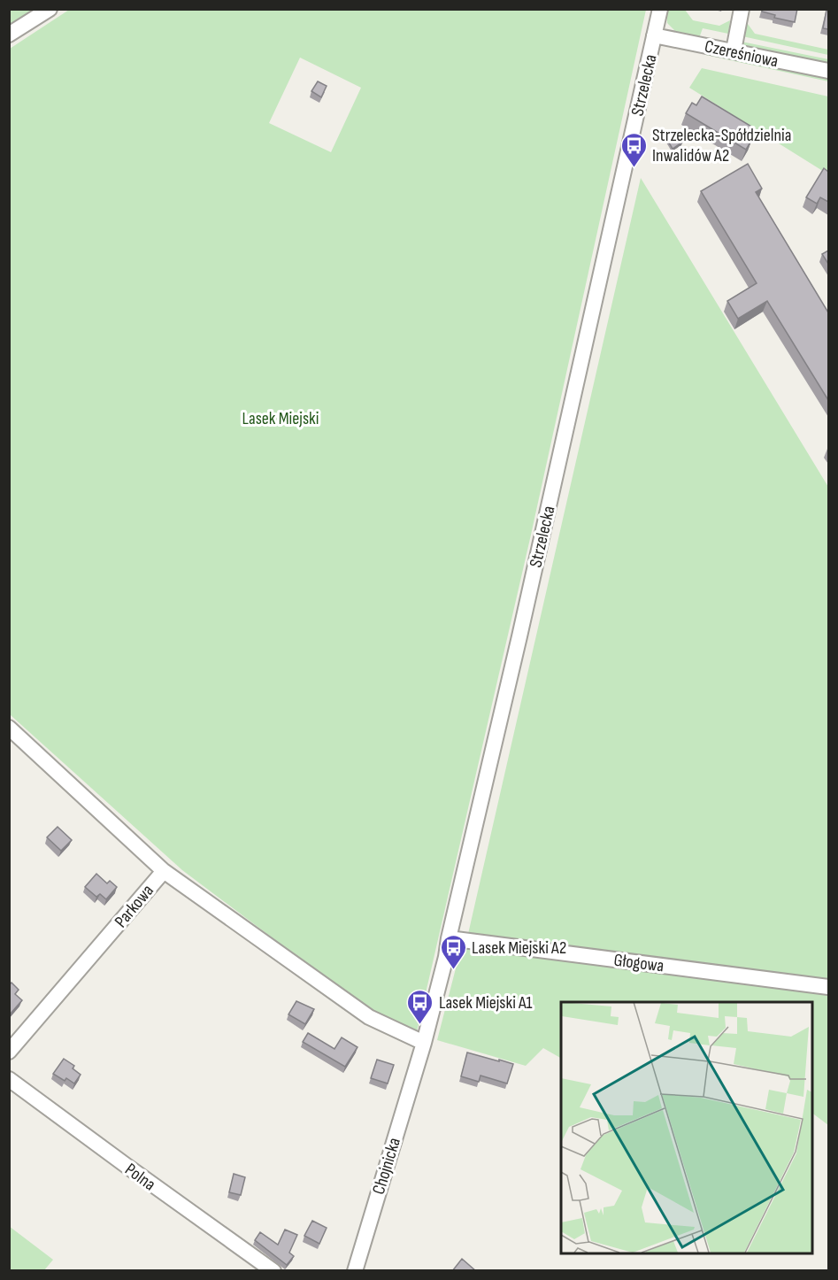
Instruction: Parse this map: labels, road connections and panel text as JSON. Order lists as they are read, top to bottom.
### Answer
{
  "streets": {
    "street": [
      "Czereśniowa",
      "Strzelecka",
      "Parkowa",
      "Głogowa",
      "Chojnicka",
      "Polna"
    ]
  },
  "crossings": [
    ["Czereśniowa", "Strzelecka"],
    ["Strzelecka", "Głogowa"],
    ["Strzelecka", "Chojnicka"]
  ],
  "parks": ["Lasek Miejski"],
  "places": {
    "bus stop": ["Strzelecka-Spółdzielnia Inwalidów A2", "Lasek Miejski A2", "Lasek Miejski A1"]
  }
}
